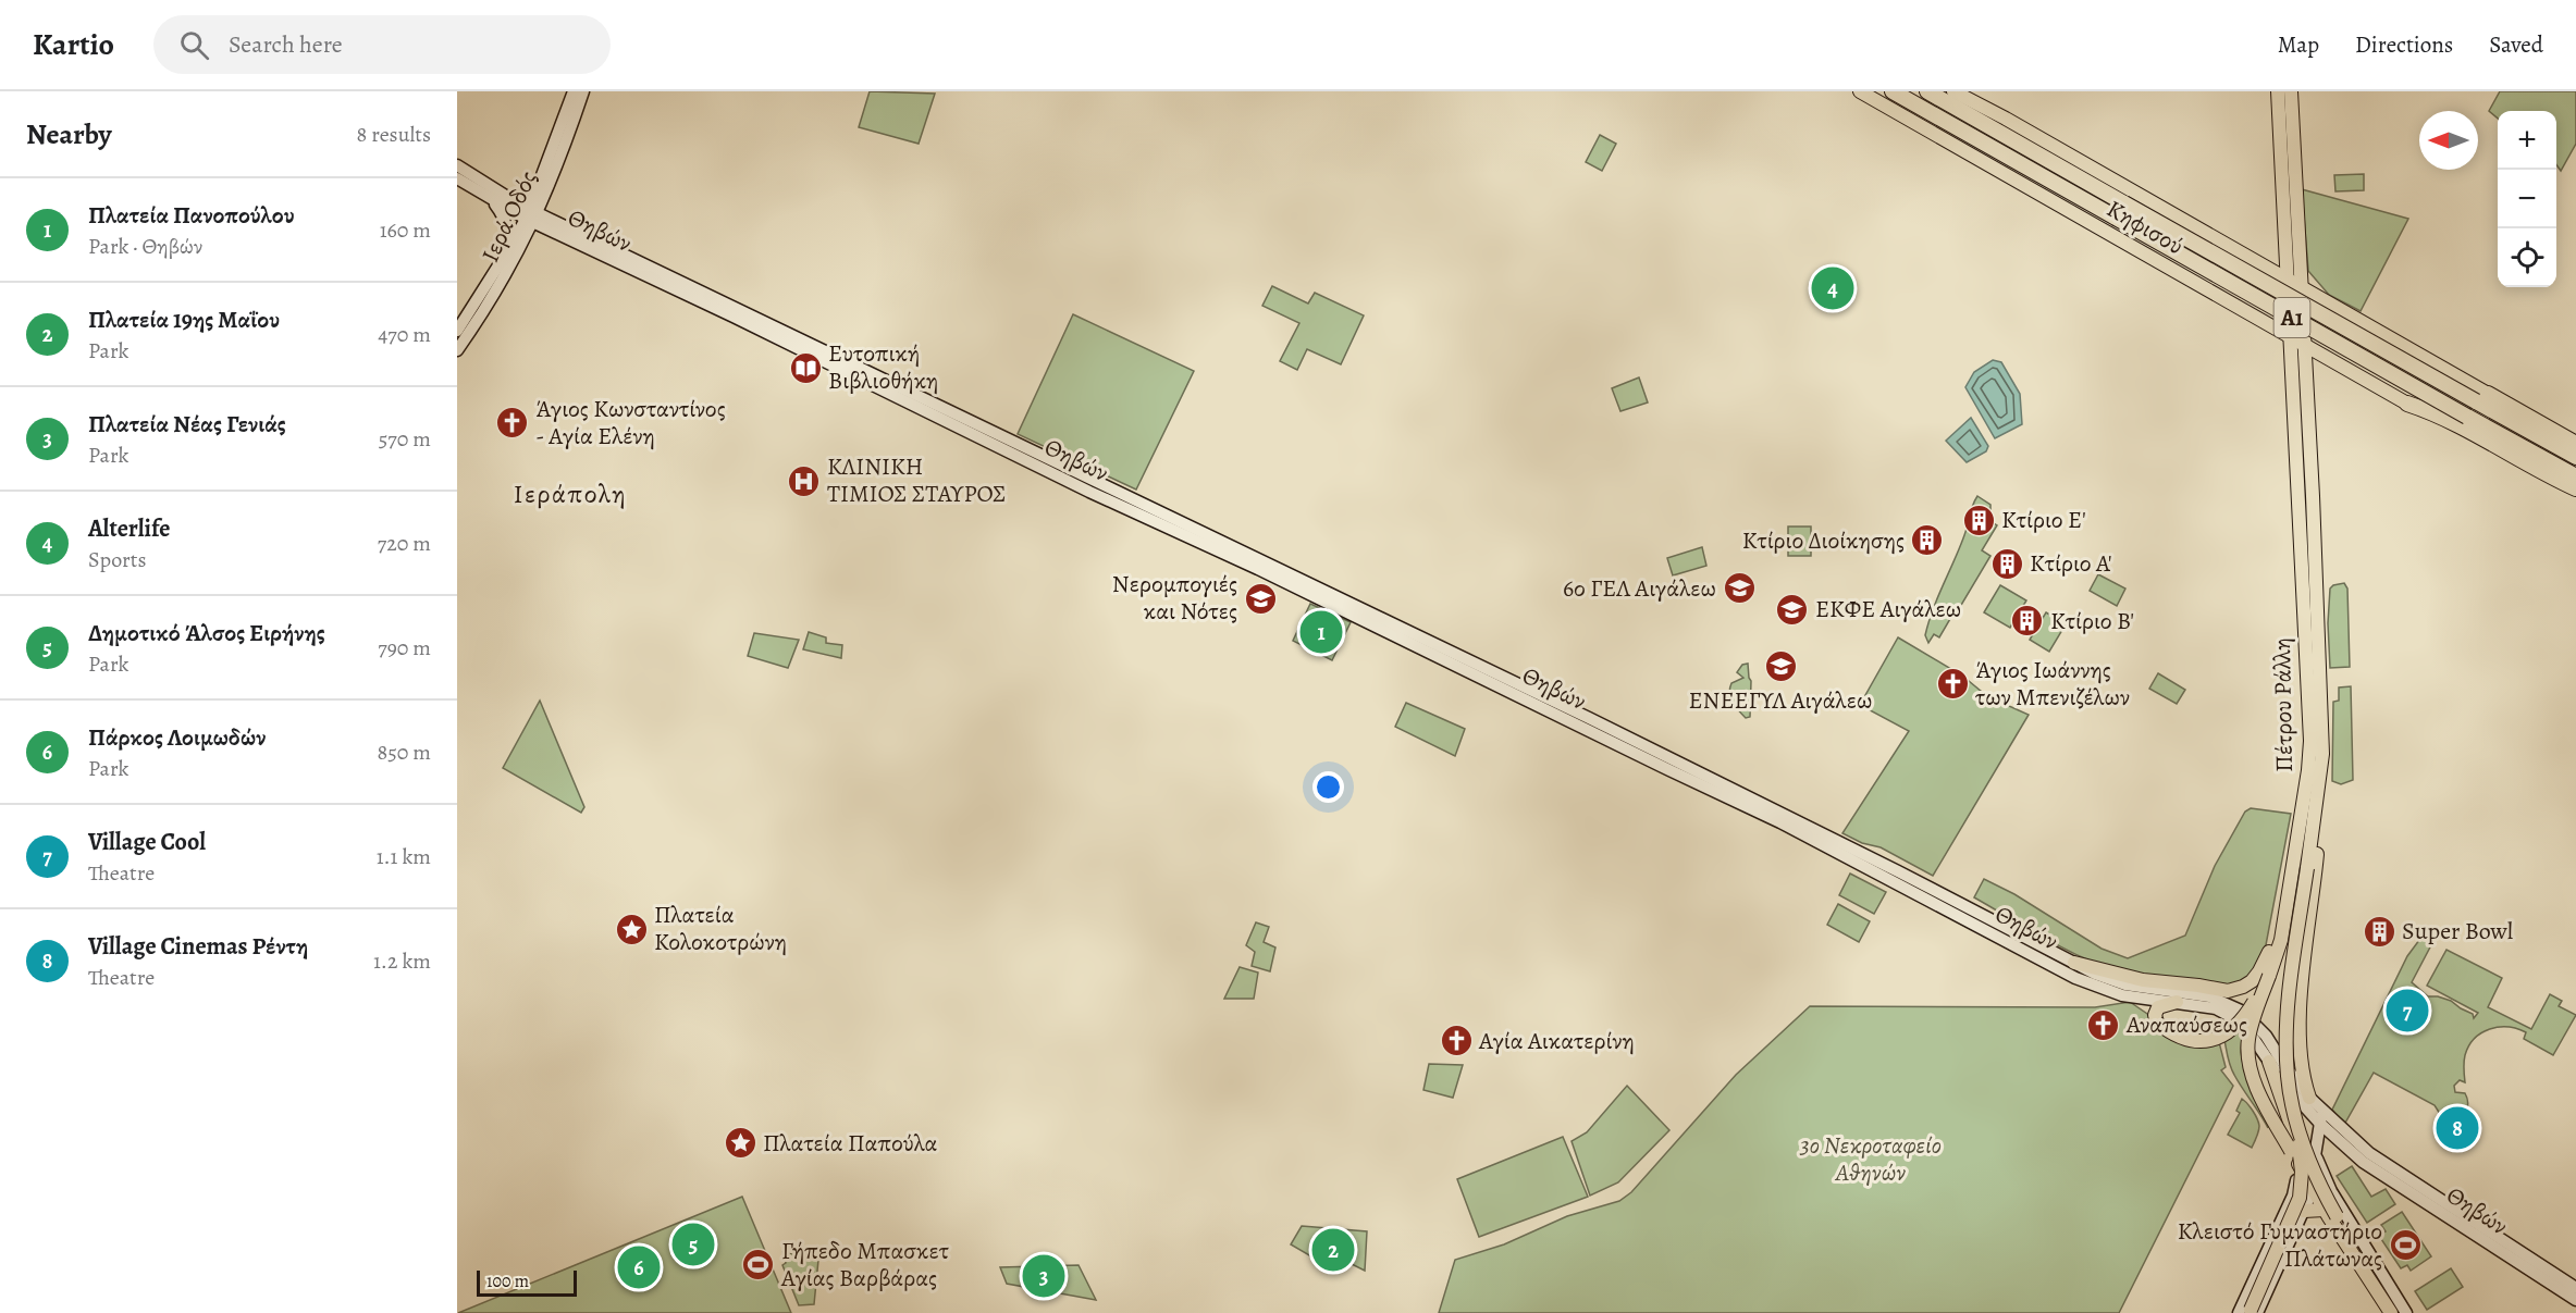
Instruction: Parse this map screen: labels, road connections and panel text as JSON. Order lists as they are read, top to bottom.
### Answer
{
  "streets": {
    "highway": ["Α1"],
    "main road": [
      "Ιερά Οδός",
      "Κηφισού",
      "Θηβών",
      "Πέτρου Ράλλη"
    ]
  },
  "crossings": [
    ["Ιερά Οδός", "Θηβών"],
    ["Κηφισού", "Α1"],
    ["Κηφισού", "Πέτρου Ράλλη"]
  ],
  "districts": ["Ιεράπολη"],
  "parks": ["3ο Νεκροταφείο Αθηνών"],
  "places": {
    "library": ["Ευτοπική Βιβλιοθήκη"],
    "church": [
      "Άγιος Κωνσταντίνος - Αγία Ελένη",
      "Άγιος Ιωάννης των Μπενιζέλων",
      "Αναπαύσεως",
      "Αγία Αικατερίνη"
    ],
    "hospital": ["ΚΛΙΝΙΚΗ ΤΙΜΙΟΣ ΣΤΑΥΡΟΣ"],
    "building": [
      "Κτίριο Ε'",
      "Κτίριο Διοίκησης",
      "Κτίριο Α'",
      "Κτίριο Β'",
      "Super Bowl"
    ],
    "school or university": [
      "6ο ΓΕΛ Αιγάλεω",
      "Νερομπογιές και Νότες",
      "ΕΚΦΕ Αιγάλεω",
      "ΕΝΕΕΓΥΛ Αιγάλεω"
    ],
    "place": ["Πλατεία Κολοκοτρώνη", "Πλατεία Παπούλα"],
    "sports": ["Κλειστό Γυμναστήριο Πλάτωνας", "Γήπεδο Μπασκετ Αγίας Βαρβάρας"]
  },
  "scale_bar": "100 m",
  "north": "left",
  "page": {
    "header": "Kartio",
    "search": "Search here",
    "nav": ["Map", "Directions", "Saved"],
    "heading": ["Nearby", "8 results"],
    "map_buttons": ["+", "−"],
    "list": [
      {
        "mark": "1",
        "name": "Πλατεία Πανοπούλου",
        "note": "Park · Θηβών",
        "value": "160 m"
      },
      {
        "mark": "2",
        "name": "Πλατεία 19ης Μαΐου",
        "note": "Park",
        "value": "470 m"
      },
      {
        "mark": "3",
        "name": "Πλατεία Νέας Γενιάς",
        "note": "Park",
        "value": "570 m"
      },
      {
        "mark": "4",
        "name": "Alterlife",
        "note": "Sports",
        "value": "720 m"
      },
      {
        "mark": "5",
        "name": "Δημοτικό Άλσος Ειρήνης",
        "note": "Park",
        "value": "790 m"
      },
      {
        "mark": "6",
        "name": "Πάρκος Λοιμωδών",
        "note": "Park",
        "value": "850 m"
      },
      {
        "mark": "7",
        "name": "Village Cool",
        "note": "Theatre",
        "value": "1.1 km"
      },
      {
        "mark": "8",
        "name": "Village Cinemas Ρέντη",
        "note": "Theatre",
        "value": "1.2 km"
      }
    ],
    "pins": [
      "4",
      "1",
      "7",
      "8",
      "5",
      "2",
      "6",
      "3"
    ],
    "scale": "100 m"
  }
}
